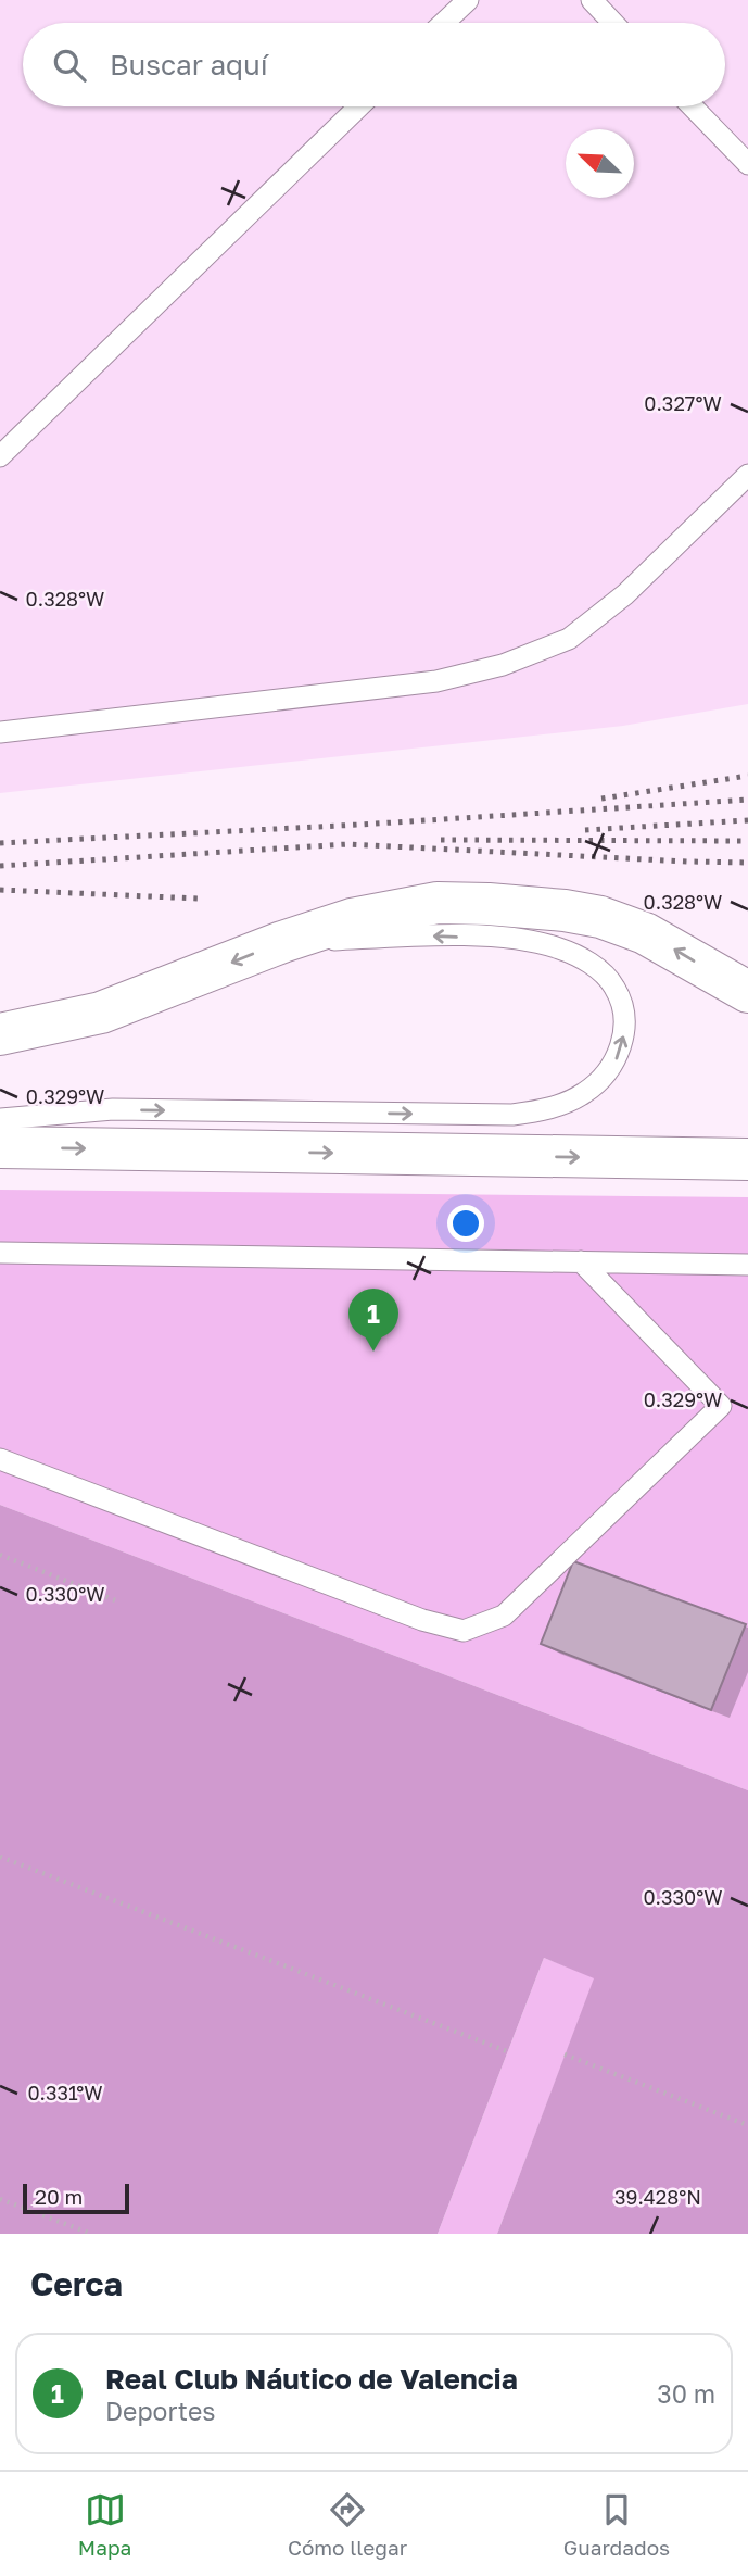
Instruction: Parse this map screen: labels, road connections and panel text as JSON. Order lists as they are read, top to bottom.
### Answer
{
  "scale_bar": "20 m",
  "north": "top left",
  "page": {
    "search": "Buscar aquí",
    "pins": "1",
    "scale": "20 m",
    "heading": "Cerca",
    "list": [
      {
        "mark": "1",
        "name": "Real Club Náutico de Valencia",
        "note": "Deportes",
        "value": "30 m"
      }
    ],
    "nav": ["Mapa", "Cómo llegar", "Guardados"]
  },
  "coordinates": [
    "0.327°W",
    "0.328°W",
    "0.329°W",
    "0.330°W",
    "0.331°W",
    "39.428°N"
  ]
}
